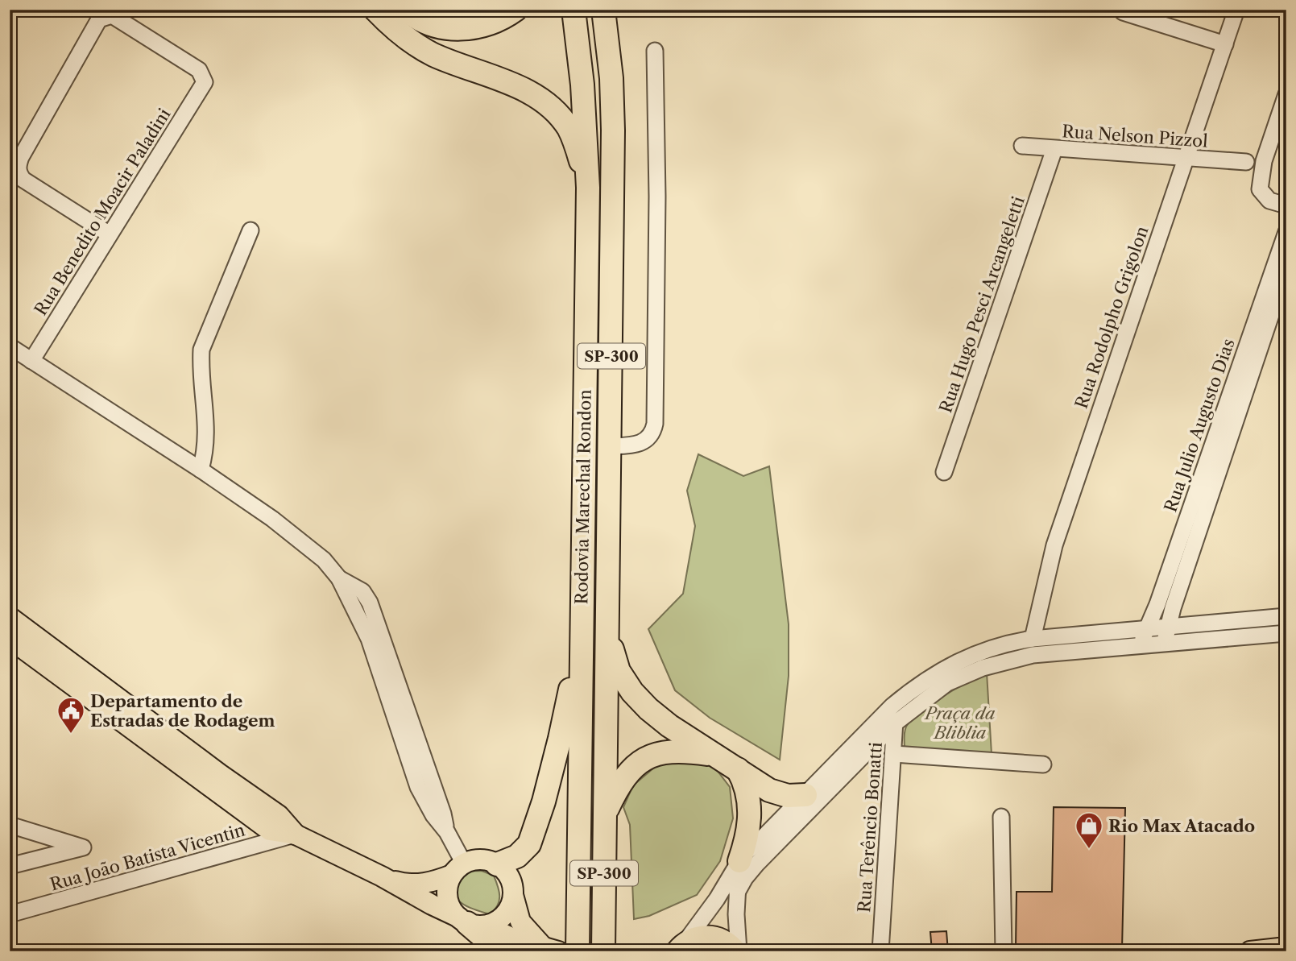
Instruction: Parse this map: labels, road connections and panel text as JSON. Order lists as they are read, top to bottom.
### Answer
{
  "streets": {
    "highway": ["SP-300", "Rodovia Marechal Rondon"],
    "street": [
      "Rua Nelson Pizzol",
      "Rua Benedito Moacir Paladini",
      "Rua Hugo Pesci Arcangeletti",
      "Rua Rodolpho Grigolon",
      "Rua Julio Augusto Dias",
      "Rua Terêncio Bonatti",
      "Rua João Batista Vicentin"
    ]
  },
  "crossings": [
    ["Rua Nelson Pizzol", "Rua Hugo Pesci Arcangeletti"],
    ["Rua Nelson Pizzol", "Rua Rodolpho Grigolon"]
  ],
  "parks": ["Praça da Bliblia"],
  "places": {
    "public building": ["Departamento de Estradas de Rodagem"],
    "shop": ["Rio Max Atacado"]
  }
}
